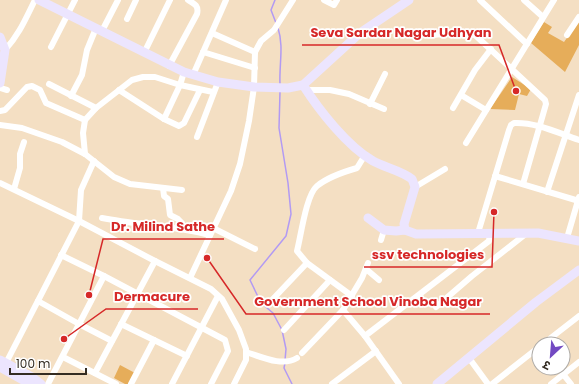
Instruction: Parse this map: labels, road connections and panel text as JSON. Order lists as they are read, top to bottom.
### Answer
{
  "places": [
    "Seva Sardar Nagar Udhyan",
    "ssv technologies",
    "Government School Vinoba Nagar",
    "Dr. Milind Sathe",
    "Dermacure"
  ],
  "scale_bar": "100 m",
  "north": "bottom left"
}
